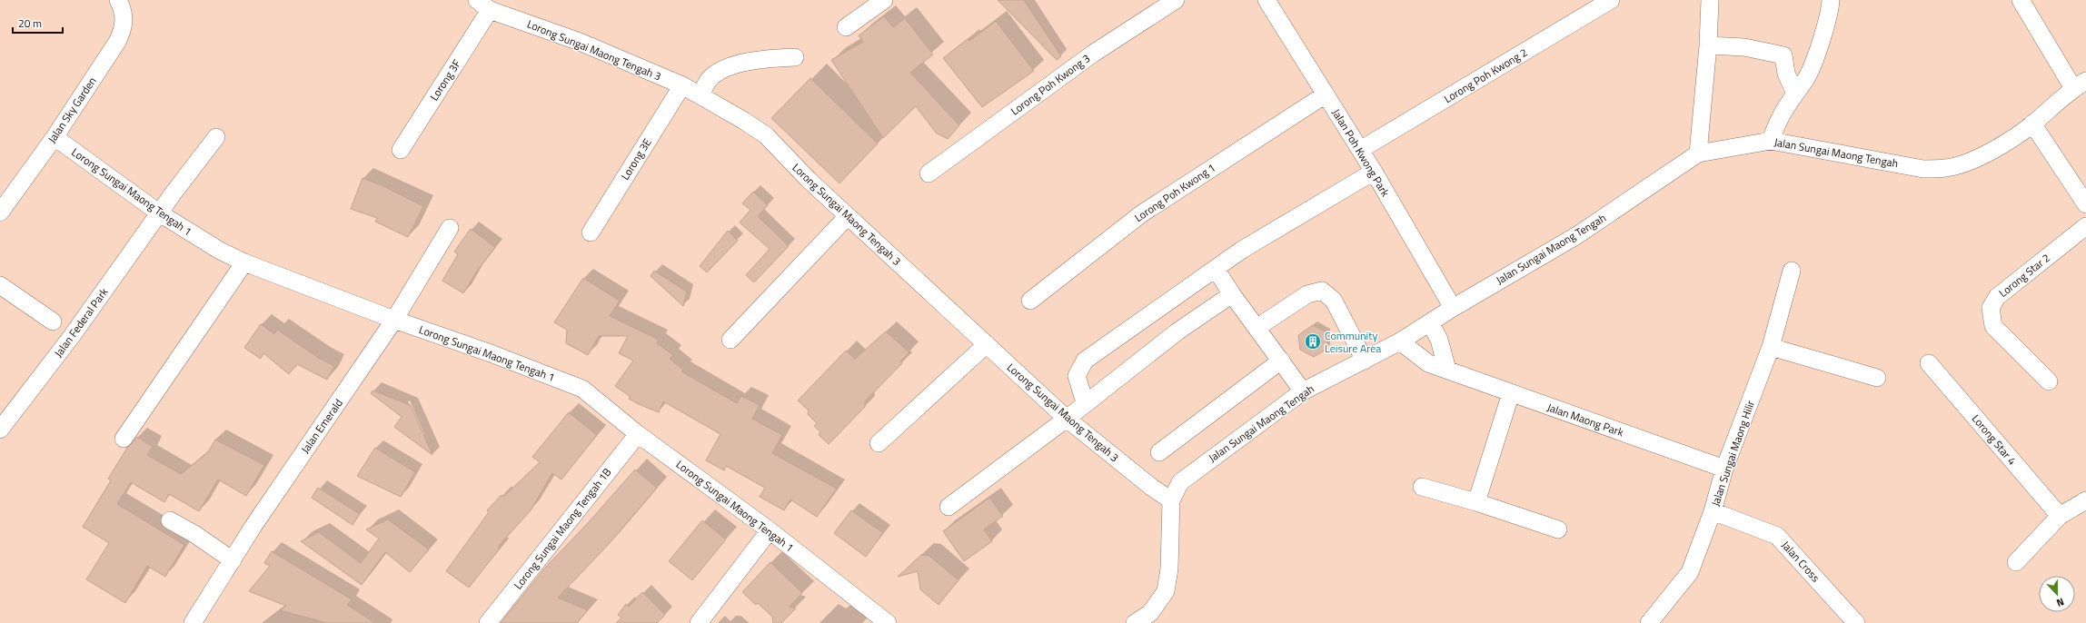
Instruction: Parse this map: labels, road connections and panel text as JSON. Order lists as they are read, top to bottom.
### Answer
{
  "streets": {
    "street": [
      "Lorong Sungai Maong Tengah 3",
      "Lorong Poh Kwong 2",
      "Lorong 3F",
      "Lorong Poh Kwong 3",
      "Jalan Sky Garden",
      "Jalan Poh Kwong Park",
      "Jalan Sungai Maong Tengah",
      "Lorong 3E",
      "Lorong Sungai Maong Tengah 1",
      "Lorong Poh Kwong 1",
      "Lorong Star 2",
      "Jalan Federal Park",
      "Jalan Maong Park",
      "Jalan Emerald",
      "Lorong Star 4",
      "Jalan Sungai Maong Hilir",
      "Lorong Sungai Maong Tengah 1B",
      "Jalan Cross"
    ]
  },
  "crossings": [
    ["Lorong Sungai Maong Tengah 3", "Lorong 3F"],
    ["Lorong Sungai Maong Tengah 3", "Jalan Sungai Maong Tengah"],
    ["Lorong Sungai Maong Tengah 3", "Lorong 3E"],
    ["Lorong Poh Kwong 2", "Jalan Poh Kwong Park"],
    ["Jalan Sky Garden", "Lorong Sungai Maong Tengah 1"],
    ["Jalan Poh Kwong Park", "Jalan Sungai Maong Tengah"],
    ["Jalan Poh Kwong Park", "Lorong Poh Kwong 1"],
    ["Jalan Sungai Maong Tengah", "Jalan Maong Park"],
    ["Lorong Sungai Maong Tengah 1", "Jalan Federal Park"],
    ["Lorong Sungai Maong Tengah 1", "Jalan Emerald"],
    ["Lorong Sungai Maong Tengah 1", "Lorong Sungai Maong Tengah 1B"],
    ["Jalan Maong Park", "Jalan Sungai Maong Hilir"],
    ["Jalan Sungai Maong Hilir", "Jalan Cross"]
  ],
  "places": {
    "building": ["Community Leisure Area"]
  },
  "scale_bar": "20 m",
  "north": "bottom"
}
